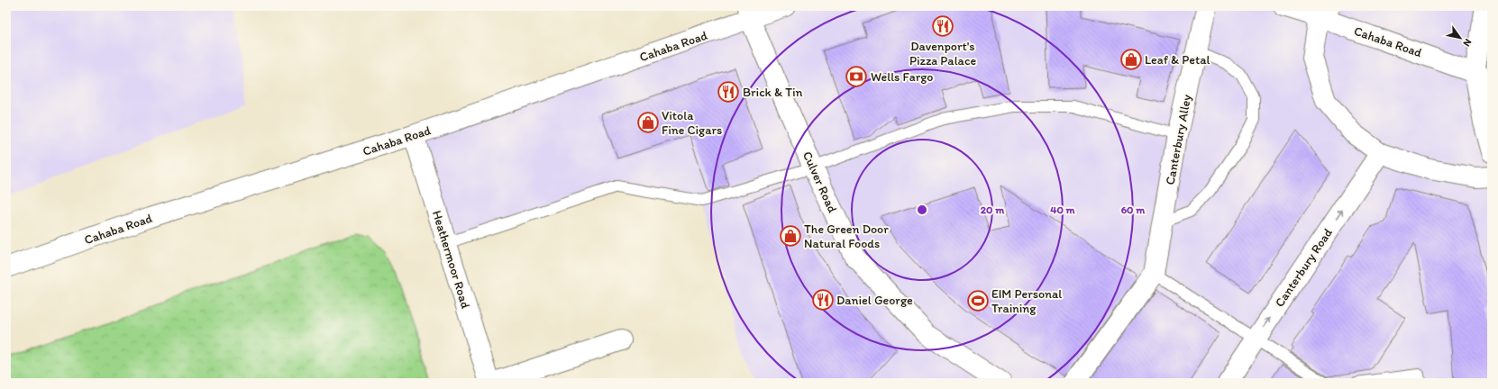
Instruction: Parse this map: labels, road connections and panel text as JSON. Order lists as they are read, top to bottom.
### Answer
{
  "streets": {
    "street": [
      "Cahaba Road",
      "Canterbury Alley",
      "Culver Road",
      "Heathermoor Road",
      "Canterbury Road"
    ]
  },
  "crossings": [
    ["Cahaba Road", "Culver Road"],
    ["Cahaba Road", "Heathermoor Road"]
  ],
  "one_way": ["Canterbury Road"],
  "places": {
    "restaurant": ["Davenport's Pizza Palace", "Brick & Tin", "Daniel George"],
    "shop": ["Leaf & Petal", "Vitola Fine Cigars", "The Green Door Natural Foods"],
    "bank": ["Wells Fargo"],
    "sports": ["EIM Personal Training"]
  },
  "north": "bottom right",
  "rings": ["20 m", "40 m", "60 m"]
}
